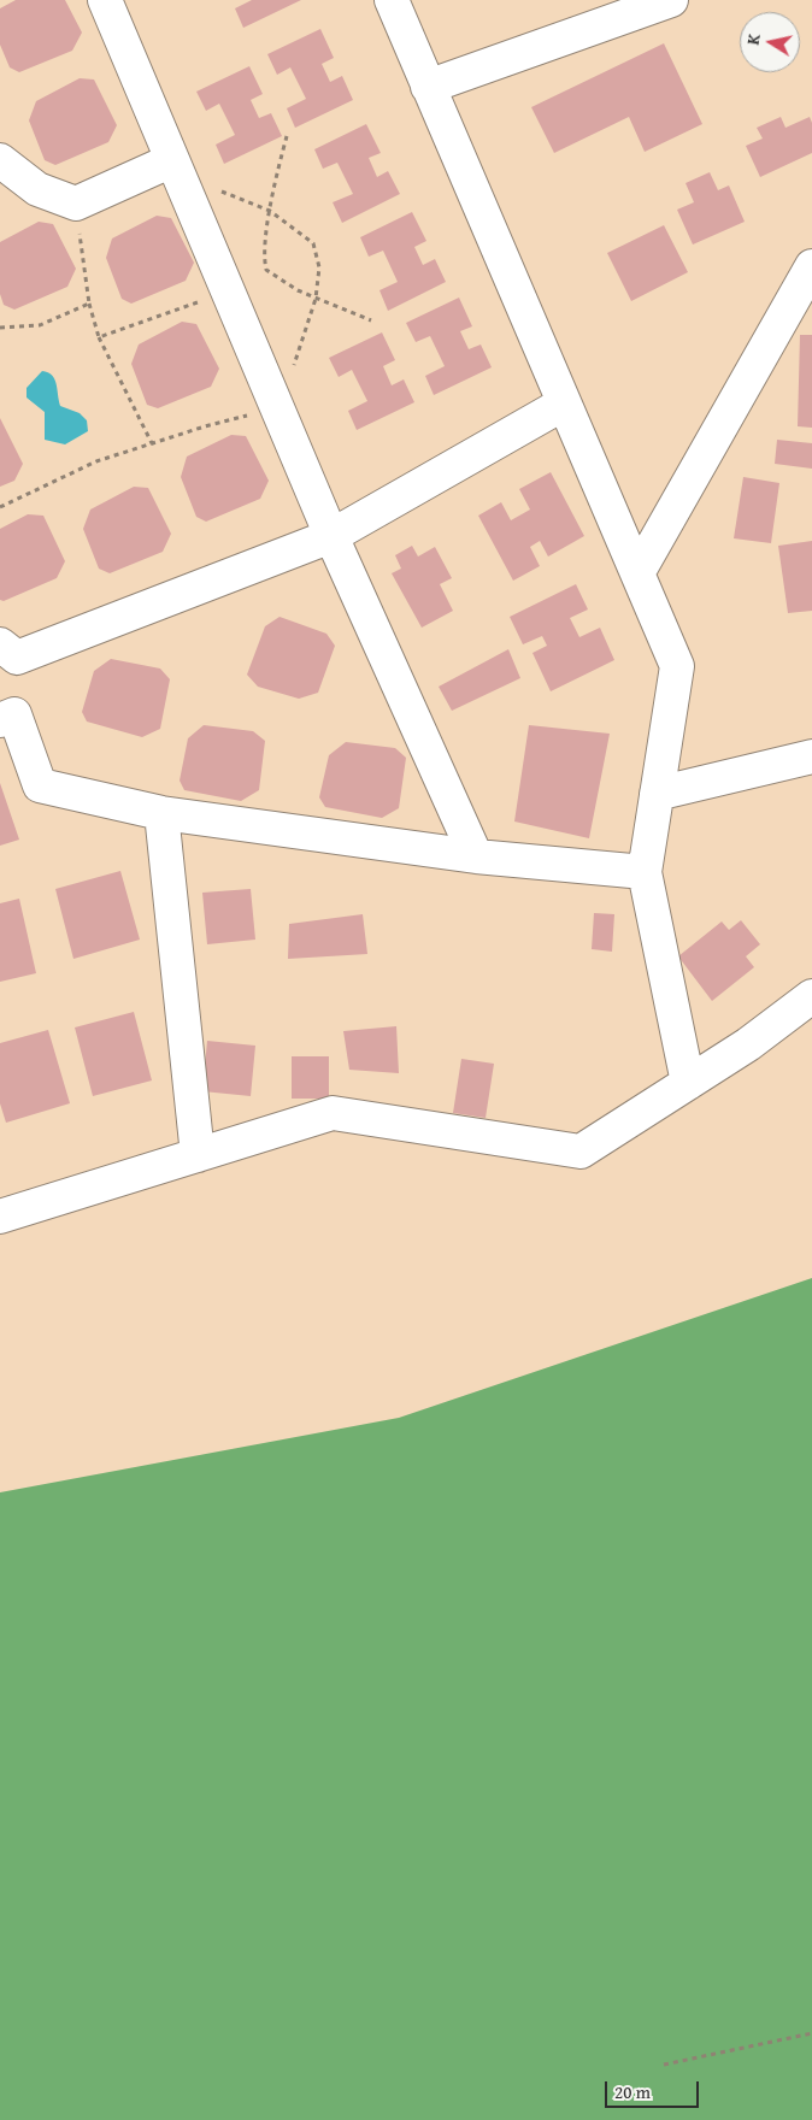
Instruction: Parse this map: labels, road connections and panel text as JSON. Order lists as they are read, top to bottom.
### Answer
{
  "scale_bar": "20 m",
  "north": "left"
}
